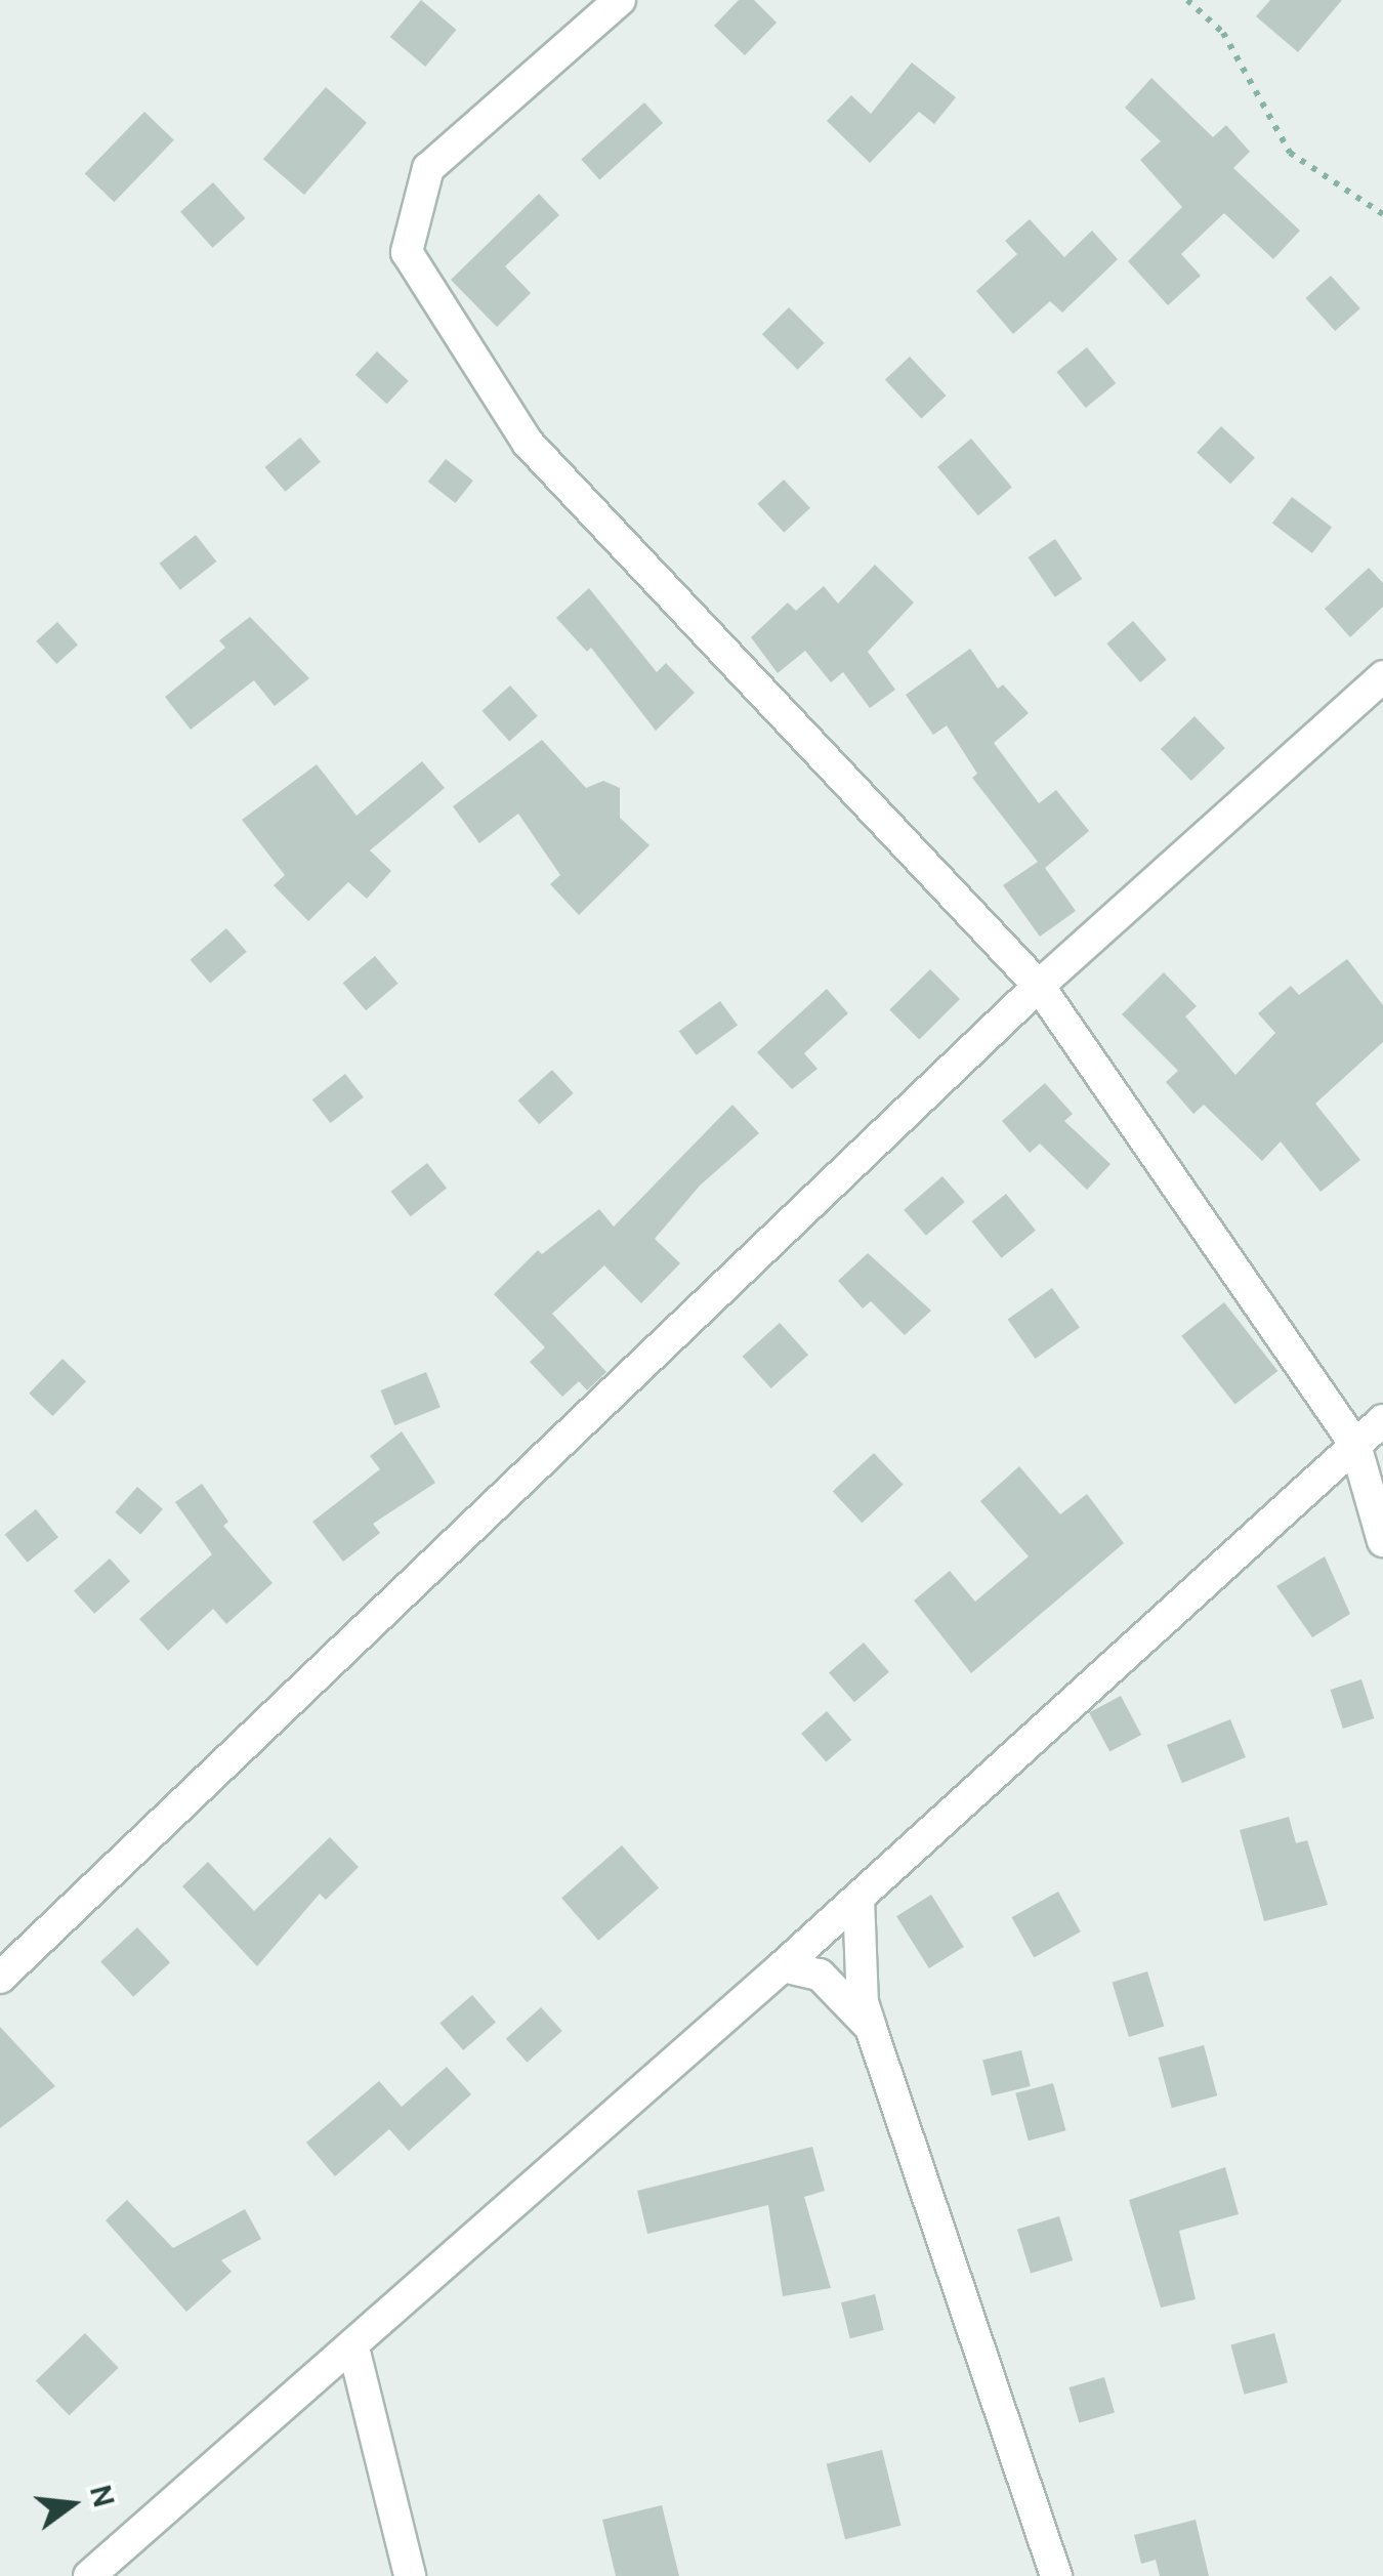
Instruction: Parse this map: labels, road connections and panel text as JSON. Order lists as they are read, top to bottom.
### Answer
{
  "north": "right"
}
